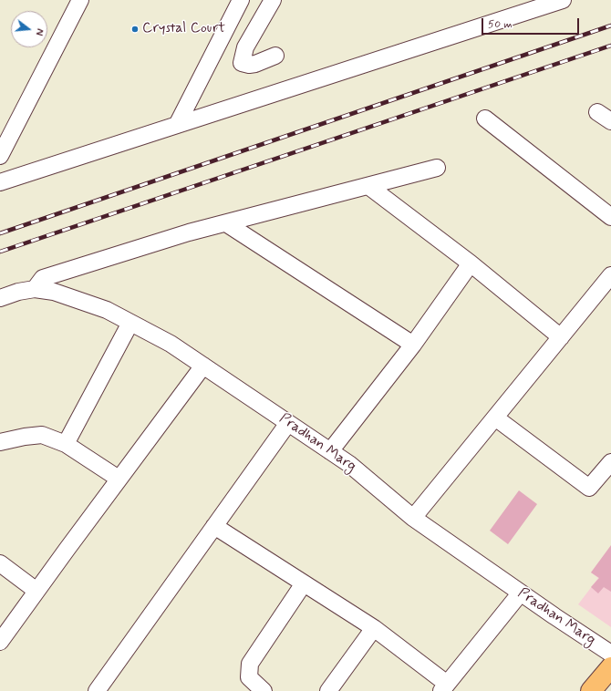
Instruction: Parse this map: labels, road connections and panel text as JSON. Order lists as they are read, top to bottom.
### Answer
{
  "streets": {
    "street": ["Pradhan Marg"]
  },
  "places": ["Crystal Court"],
  "scale_bar": "50 m",
  "north": "right"
}
